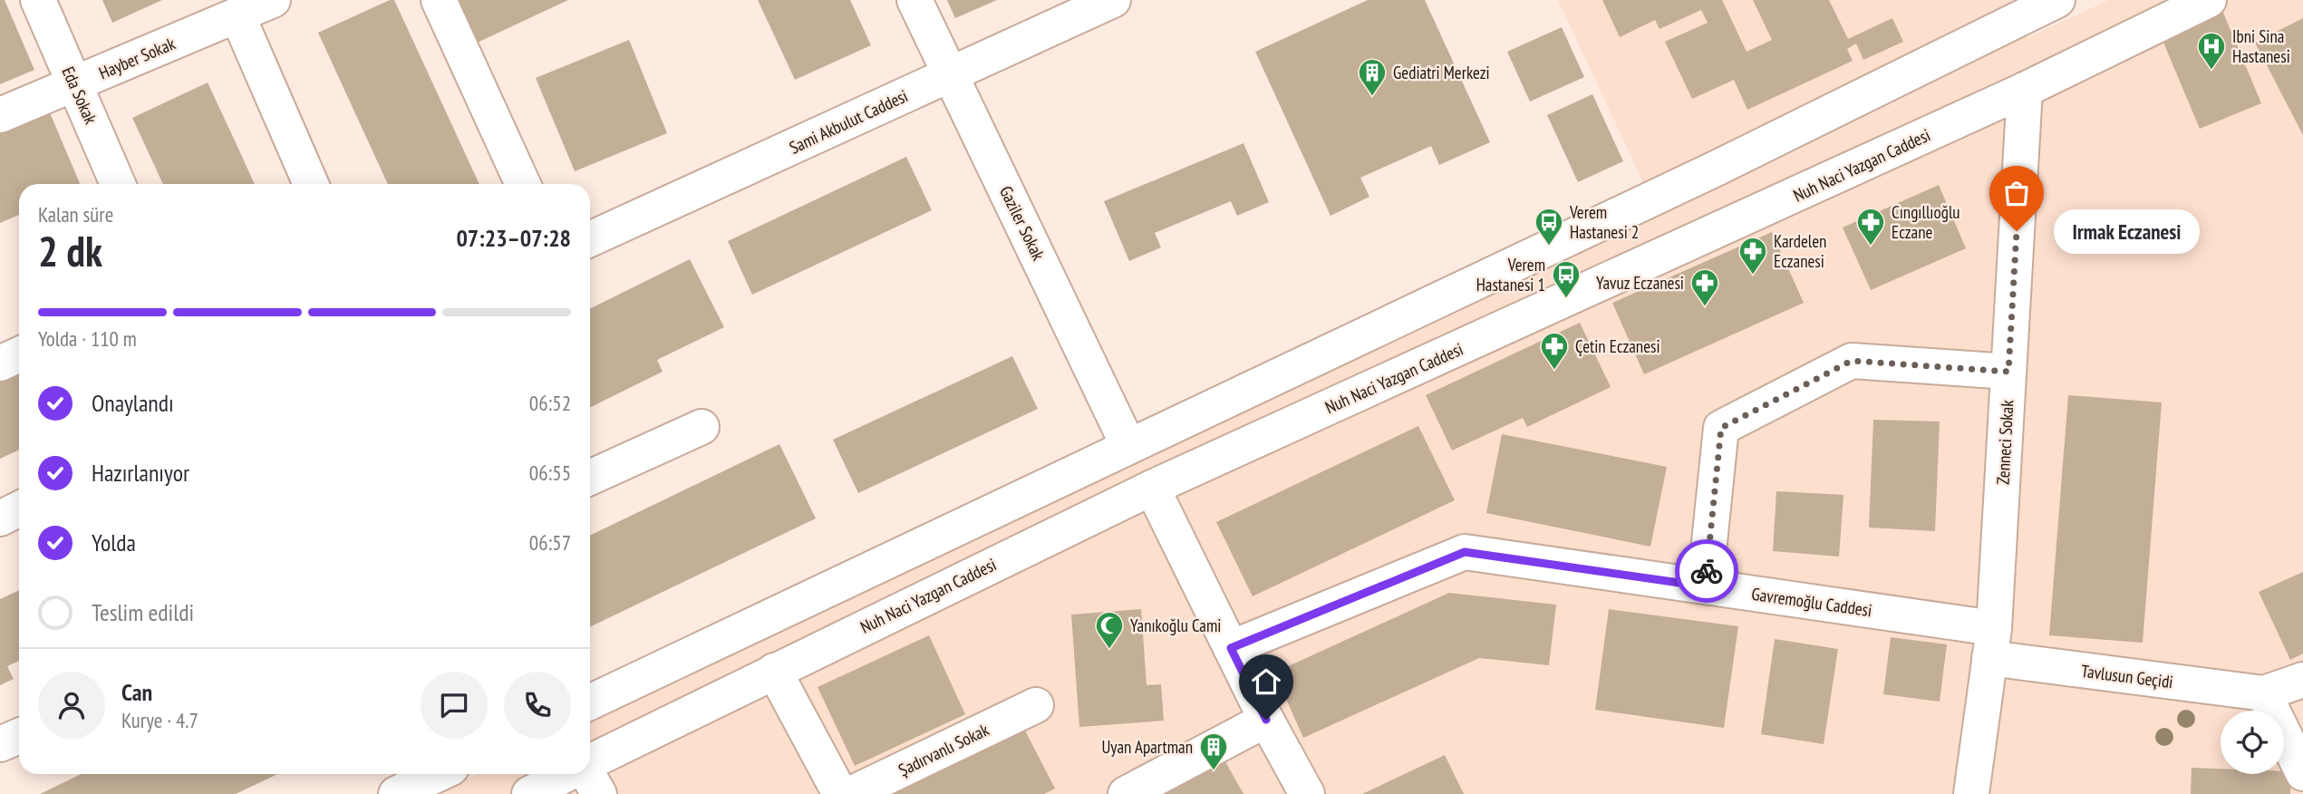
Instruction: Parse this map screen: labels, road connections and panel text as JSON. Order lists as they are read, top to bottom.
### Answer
{
  "streets": {
    "street": [
      "Hayber Sokak",
      "Eda Sokak",
      "Sami Akbulut Caddesi",
      "Nuh Naci Yazgan Caddesi",
      "Gaziler Sokak",
      "Zenneci Sokak",
      "Gavremoğlu Caddesi",
      "Tavlusun Geçidi",
      "Şadırvanlı Sokak"
    ]
  },
  "crossings": [
    ["Hayber Sokak", "Eda Sokak"],
    ["Sami Akbulut Caddesi", "Gaziler Sokak"],
    ["Nuh Naci Yazgan Caddesi", "Zenneci Sokak"],
    ["Zenneci Sokak", "Gavremoğlu Caddesi"],
    ["Zenneci Sokak", "Tavlusun Geçidi"],
    ["Gavremoğlu Caddesi", "Tavlusun Geçidi"]
  ],
  "places": {
    "hospital": ["Ibni Sina Hastanesi"],
    "building": ["Gediatri Merkezi", "Uyan Apartman"],
    "other": ["Irmak Eczanesi"],
    "bus stop": ["Verem Hastanesi 2", "Verem Hastanesi 1"],
    "pharmacy": [
      "Cıngıllıoğlu Eczane",
      "Kardelen Eczanesi",
      "Yavuz Eczanesi",
      "Çetin Eczanesi"
    ],
    "mosque": ["Yanıkoğlu Cami"]
  },
  "page": {
    "heading": ["2 dk", "Kalan süre", "07:23–07:28"],
    "panel": ["Can", "Kurye · 4.7"],
    "bubble": "Irmak Eczanesi",
    "bar": "Yolda · 110 m",
    "list": [
      ["Onaylandı", "06:52"],
      ["Hazırlanıyor", "06:55"],
      ["Yolda", "06:57"],
      "Teslim edildi"
    ]
  }
}
